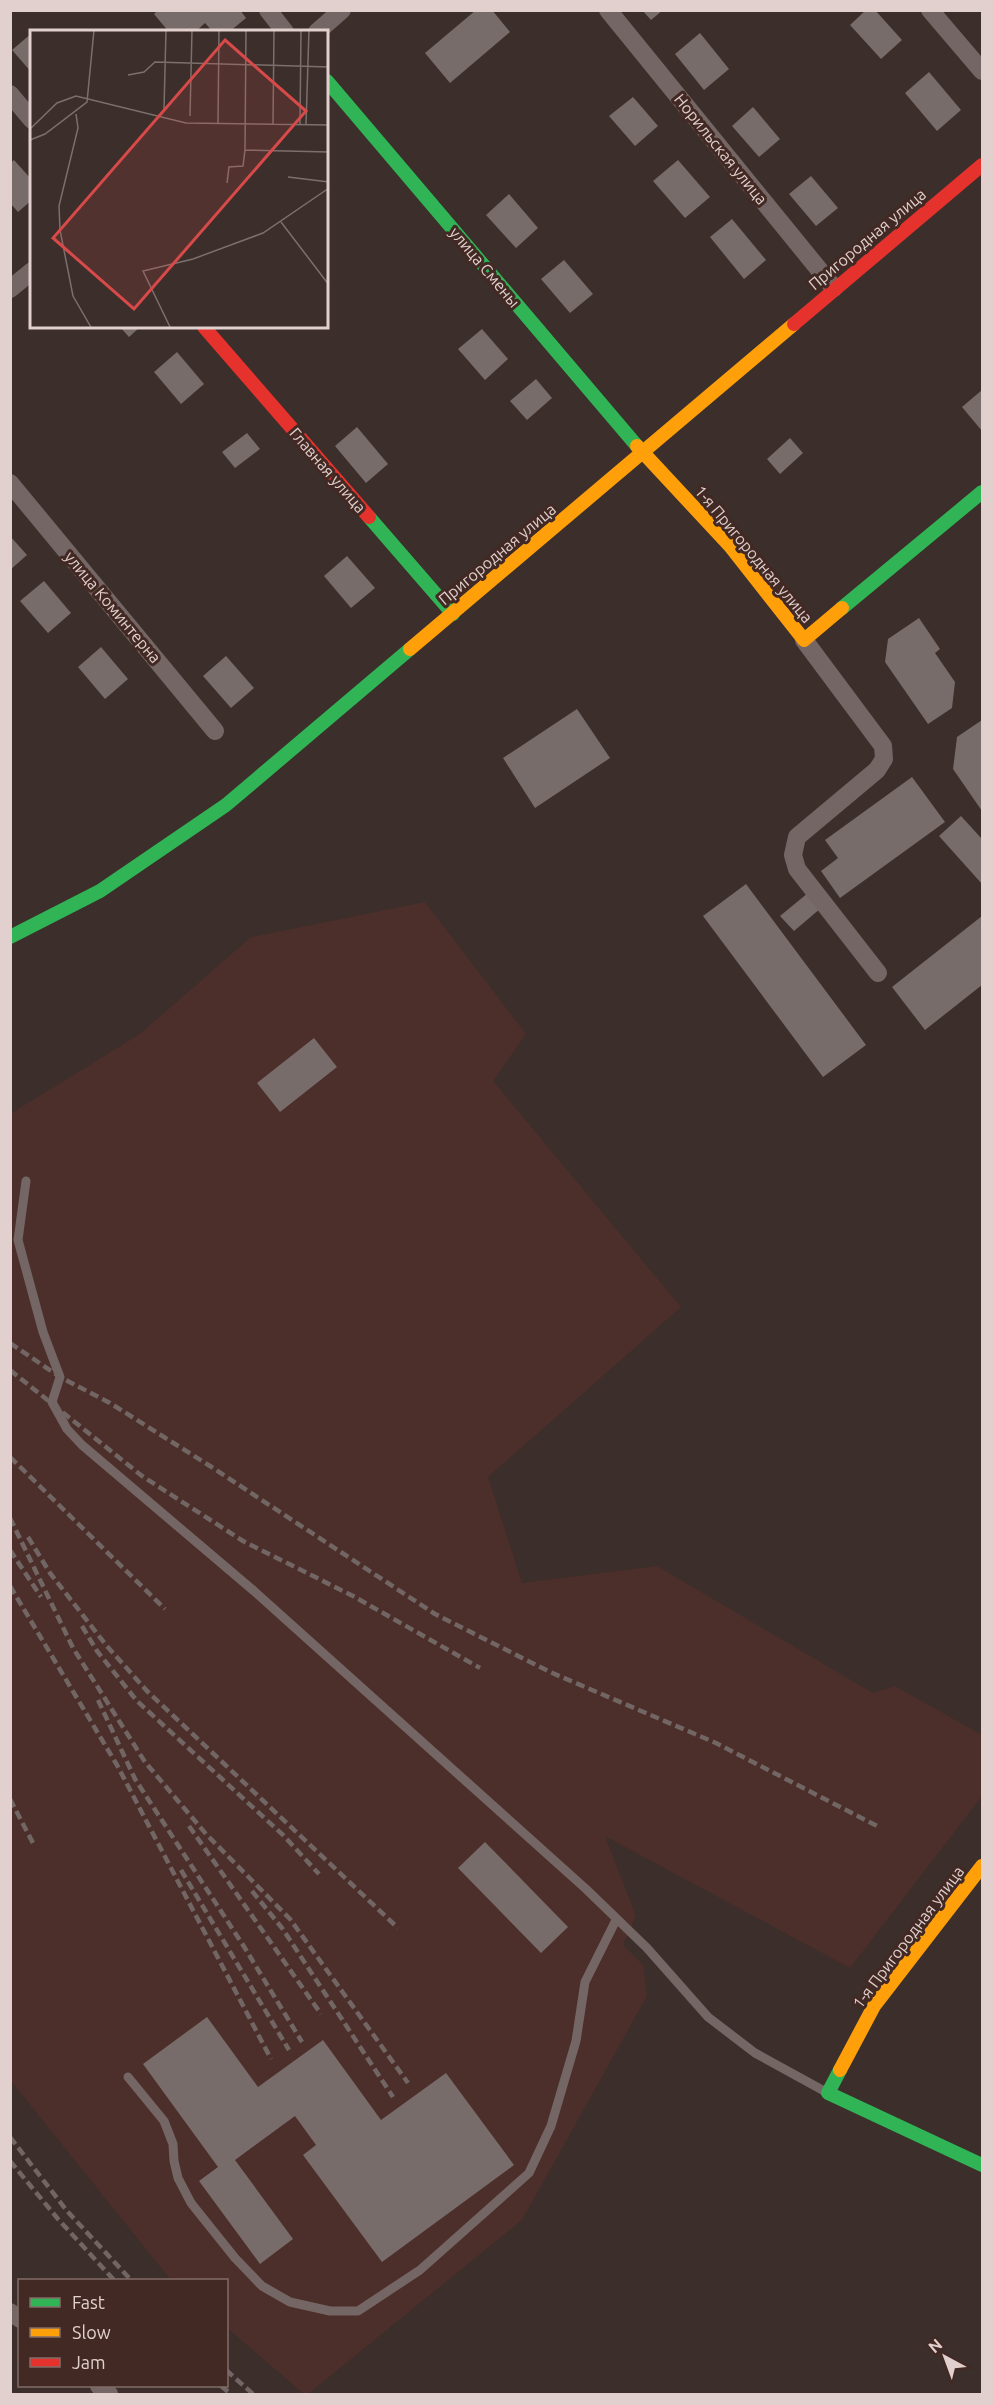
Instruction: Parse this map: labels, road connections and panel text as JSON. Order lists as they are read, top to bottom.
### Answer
{
  "streets": {
    "main road": [
      "Пригородная улица",
      "улица Смены",
      "Главная улица",
      "1-я Пригородная улица"
    ],
    "street": ["Норильская улица", "улица Коминтерна"]
  },
  "crossings": [
    ["Норильская улица", "Пригородная улица"],
    ["Пригородная улица", "улица Смены"],
    ["Пригородная улица", "Главная улица"],
    ["Пригородная улица", "1-я Пригородная улица"],
    ["улица Смены", "1-я Пригородная улица"]
  ],
  "legend": ["Fast", "Slow", "Jam"],
  "north": "top left"
}
